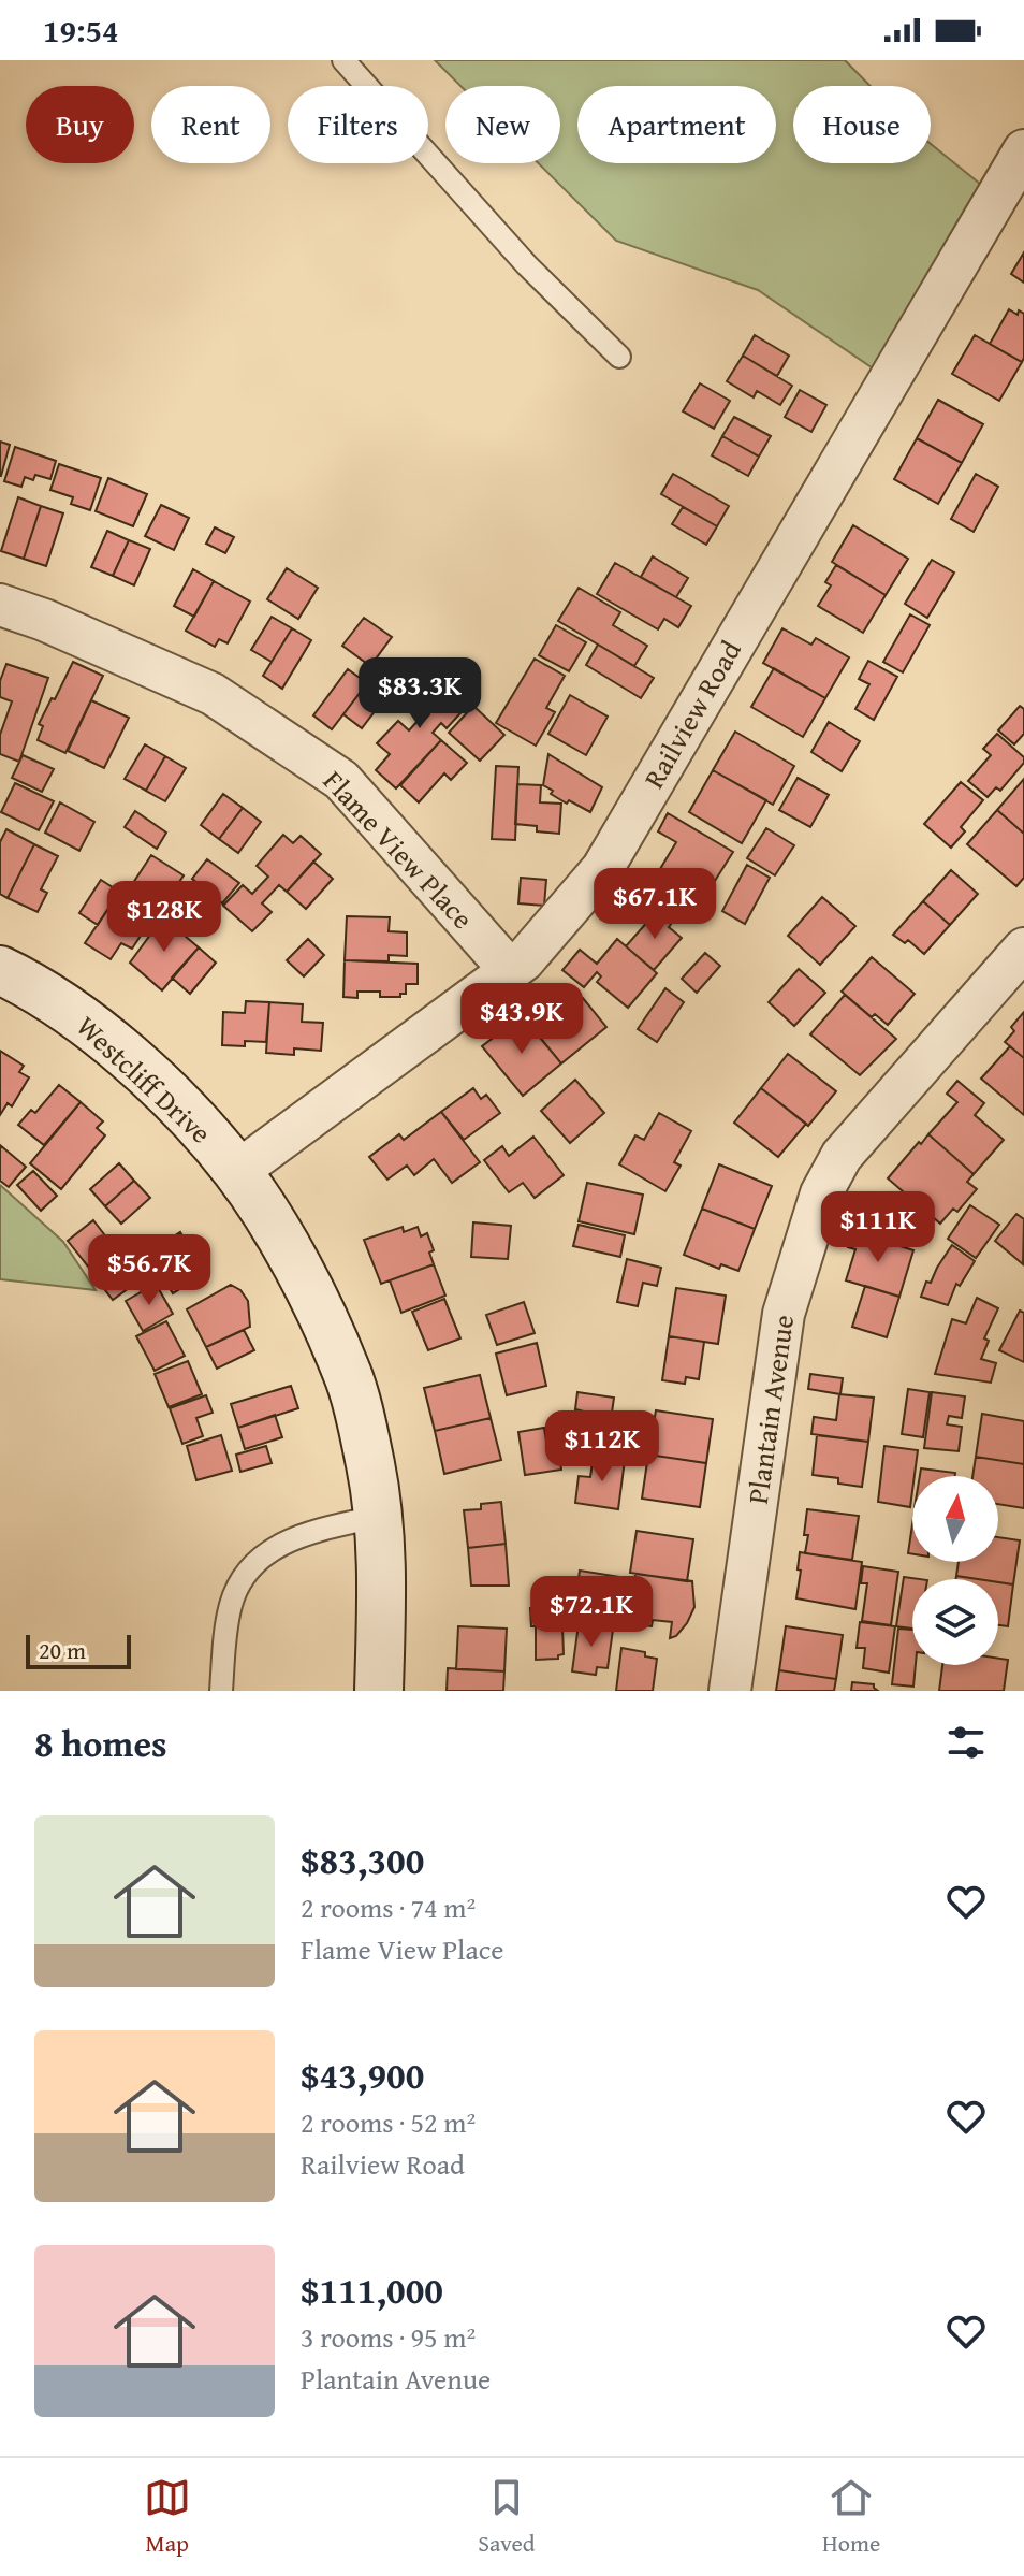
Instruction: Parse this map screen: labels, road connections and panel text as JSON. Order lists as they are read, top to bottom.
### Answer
{
  "streets": {
    "street": [
      "Railview Road",
      "Flame View Place",
      "Westcliff Drive",
      "Plantain Avenue"
    ]
  },
  "crossings": [
    ["Railview Road", "Flame View Place"],
    ["Railview Road", "Westcliff Drive"]
  ],
  "scale_bar": "20 m",
  "north": "top",
  "page": {
    "status": "19:54",
    "chip": [
      "Buy",
      "Rent",
      "Filters",
      "New",
      "Apartment",
      "House"
    ],
    "price": [
      "$83.3K",
      "$67.1K",
      "$128K",
      "$43.9K",
      "$111K",
      "$56.7K",
      "$112K",
      "$72.1K"
    ],
    "scale": "20 m",
    "heading": "8 homes",
    "list": [
      {
        "name": "$83,300",
        "note": "2 rooms · 74 m² · Flame View Place"
      },
      {
        "name": "$43,900",
        "note": "2 rooms · 52 m² · Railview Road"
      },
      {
        "name": "$111,000",
        "note": "3 rooms · 95 m² · Plantain Avenue"
      }
    ],
    "tabs": ["Map", "Saved", "Home"]
  }
}
